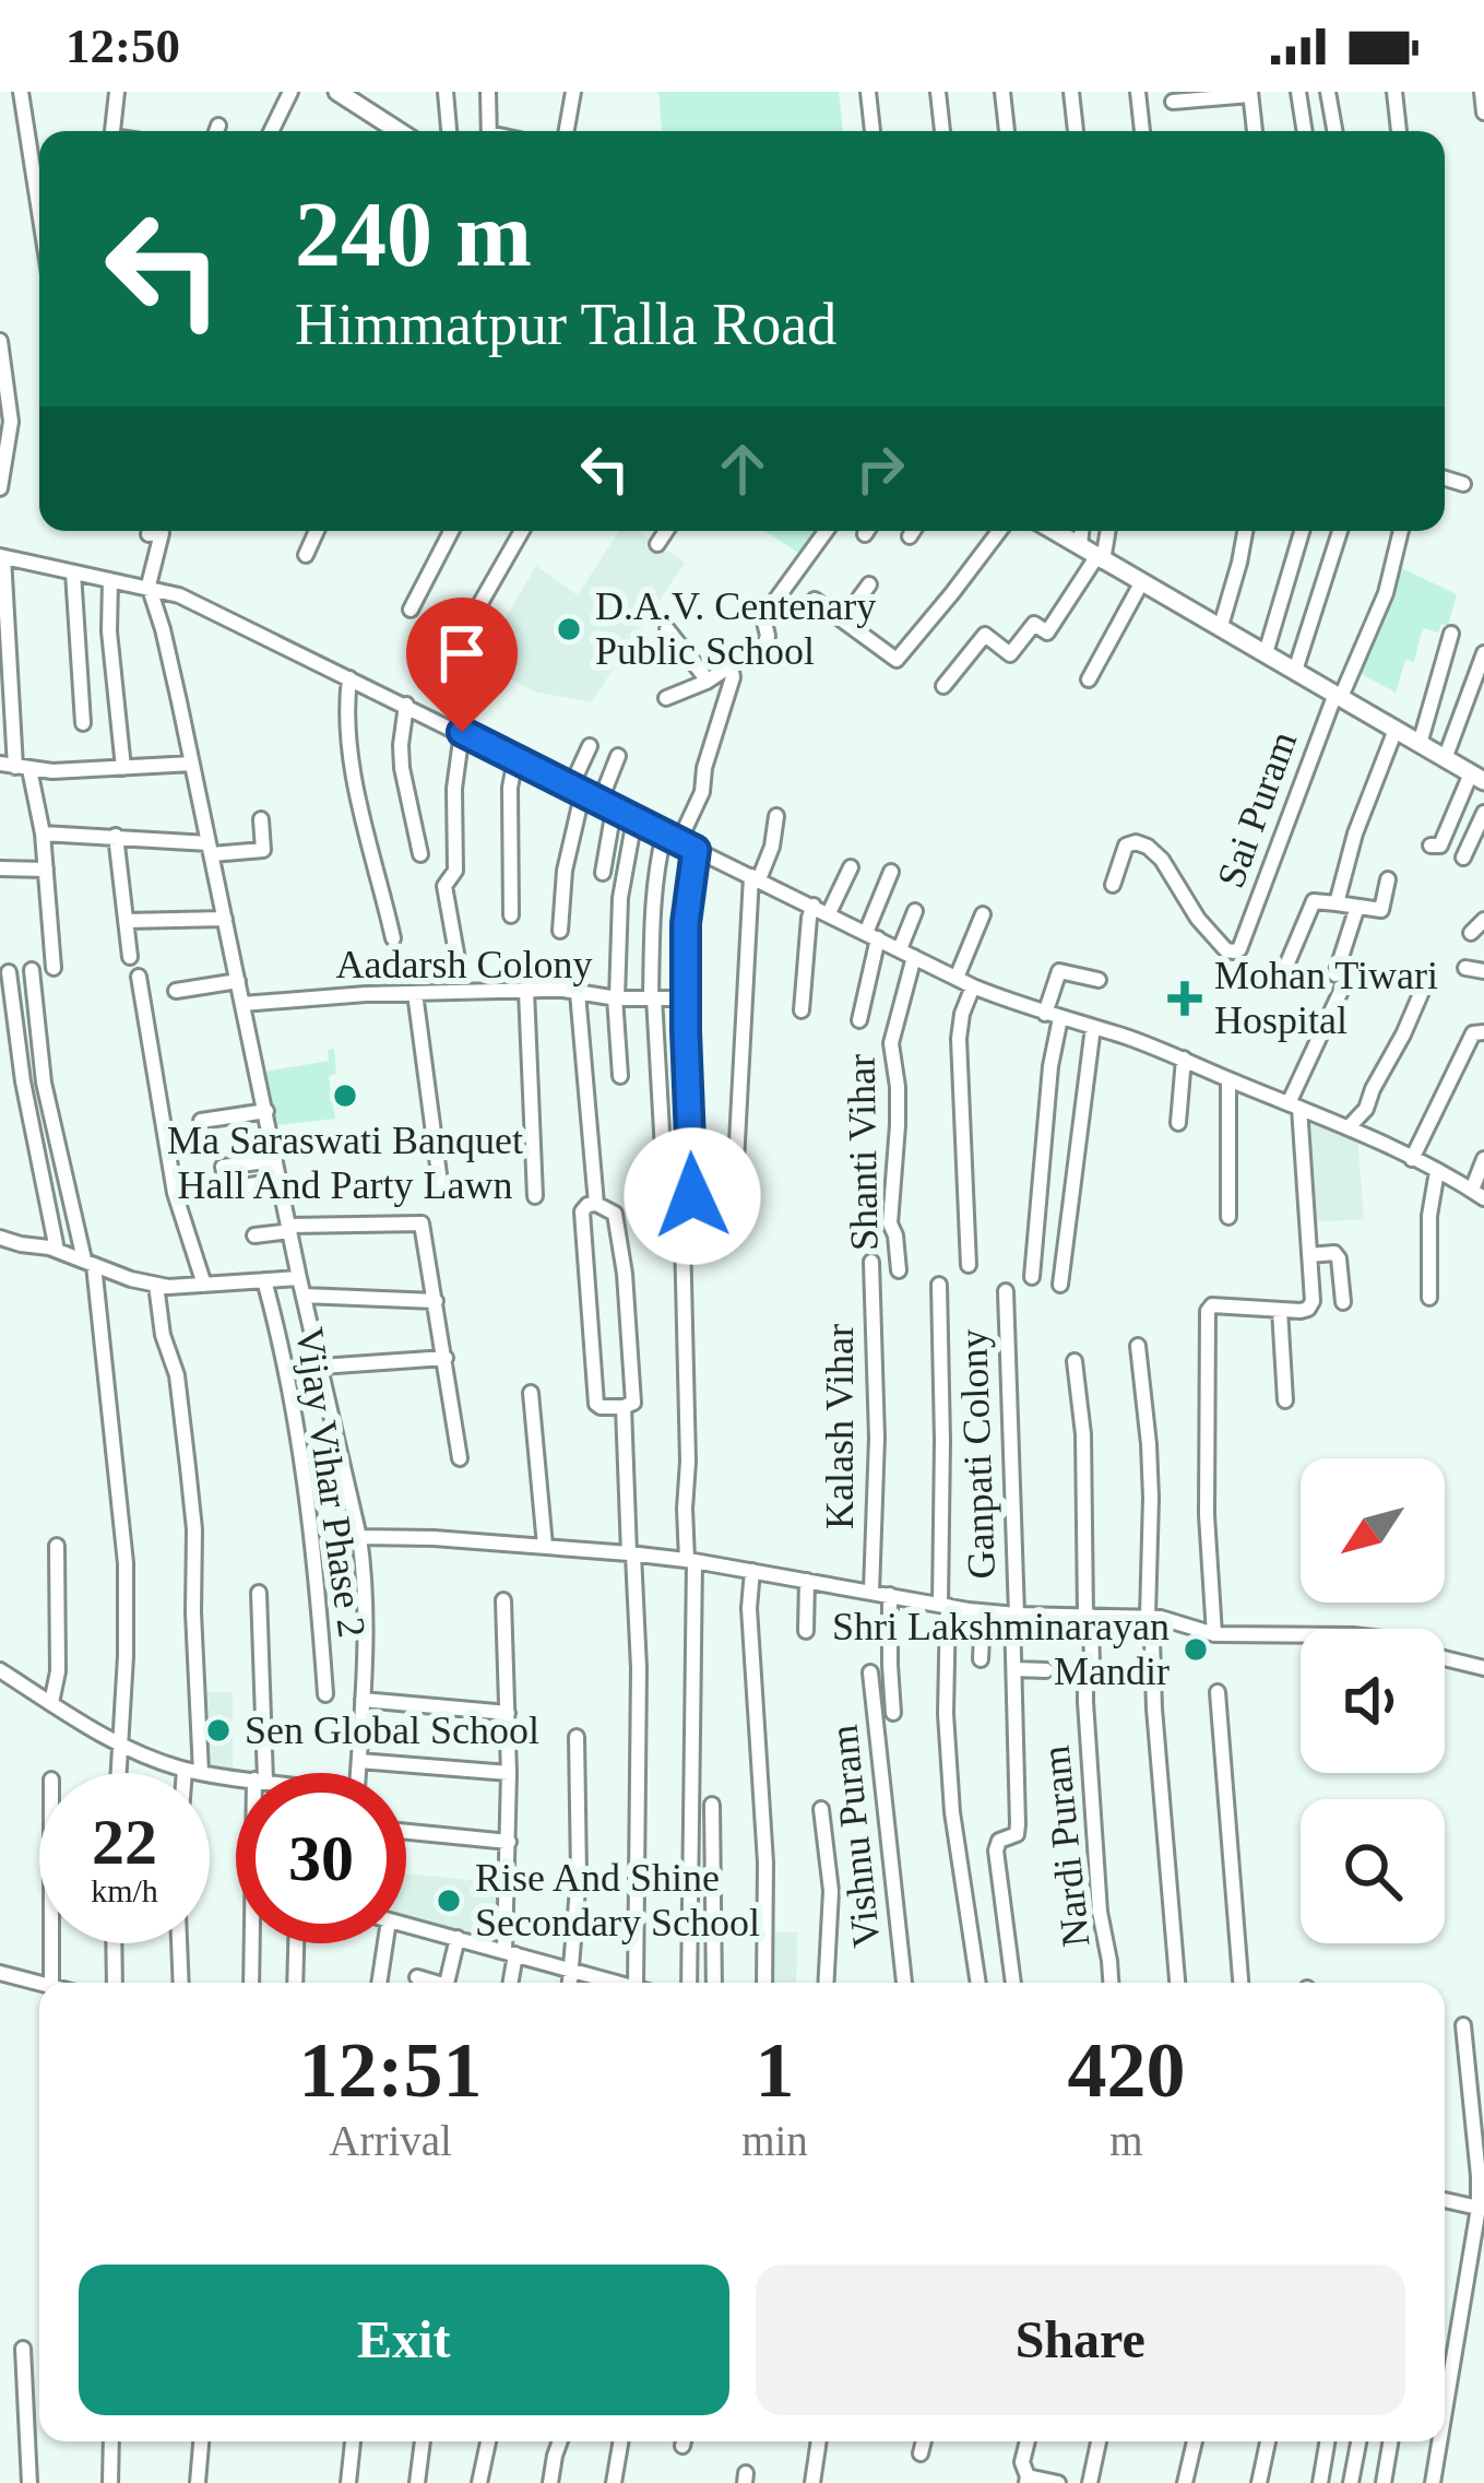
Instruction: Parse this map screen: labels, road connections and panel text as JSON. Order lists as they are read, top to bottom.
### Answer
{
  "streets": {
    "street": [
      "Sai Puram",
      "Aadarsh Colony",
      "Shanti Vihar",
      "Kalash Vihar",
      "Ganpati Colony",
      "Vijay Vihar Phase 2",
      "Vishnu Puram",
      "Nardi Puram"
    ]
  },
  "places": {
    "other": [
      "D.A.V. Centenary Public School",
      "Ma Saraswati Banquet Hall And Party Lawn",
      "Shri Lakshminarayan Mandir",
      "Sen Global School",
      "Rise And Shine Secondary School"
    ],
    "health": ["Mohan Tiwari Hospital"]
  },
  "north": "bottom left",
  "page": {
    "status": "12:50",
    "turn": ["240 m", "Himmatpur Talla Road"],
    "speed": "22 km/h",
    "limit": "30",
    "eta": [
      "12:51",
      "Arrival",
      "1",
      "min",
      "420",
      "m"
    ],
    "buttons": ["Exit", "Share"]
  }
}
